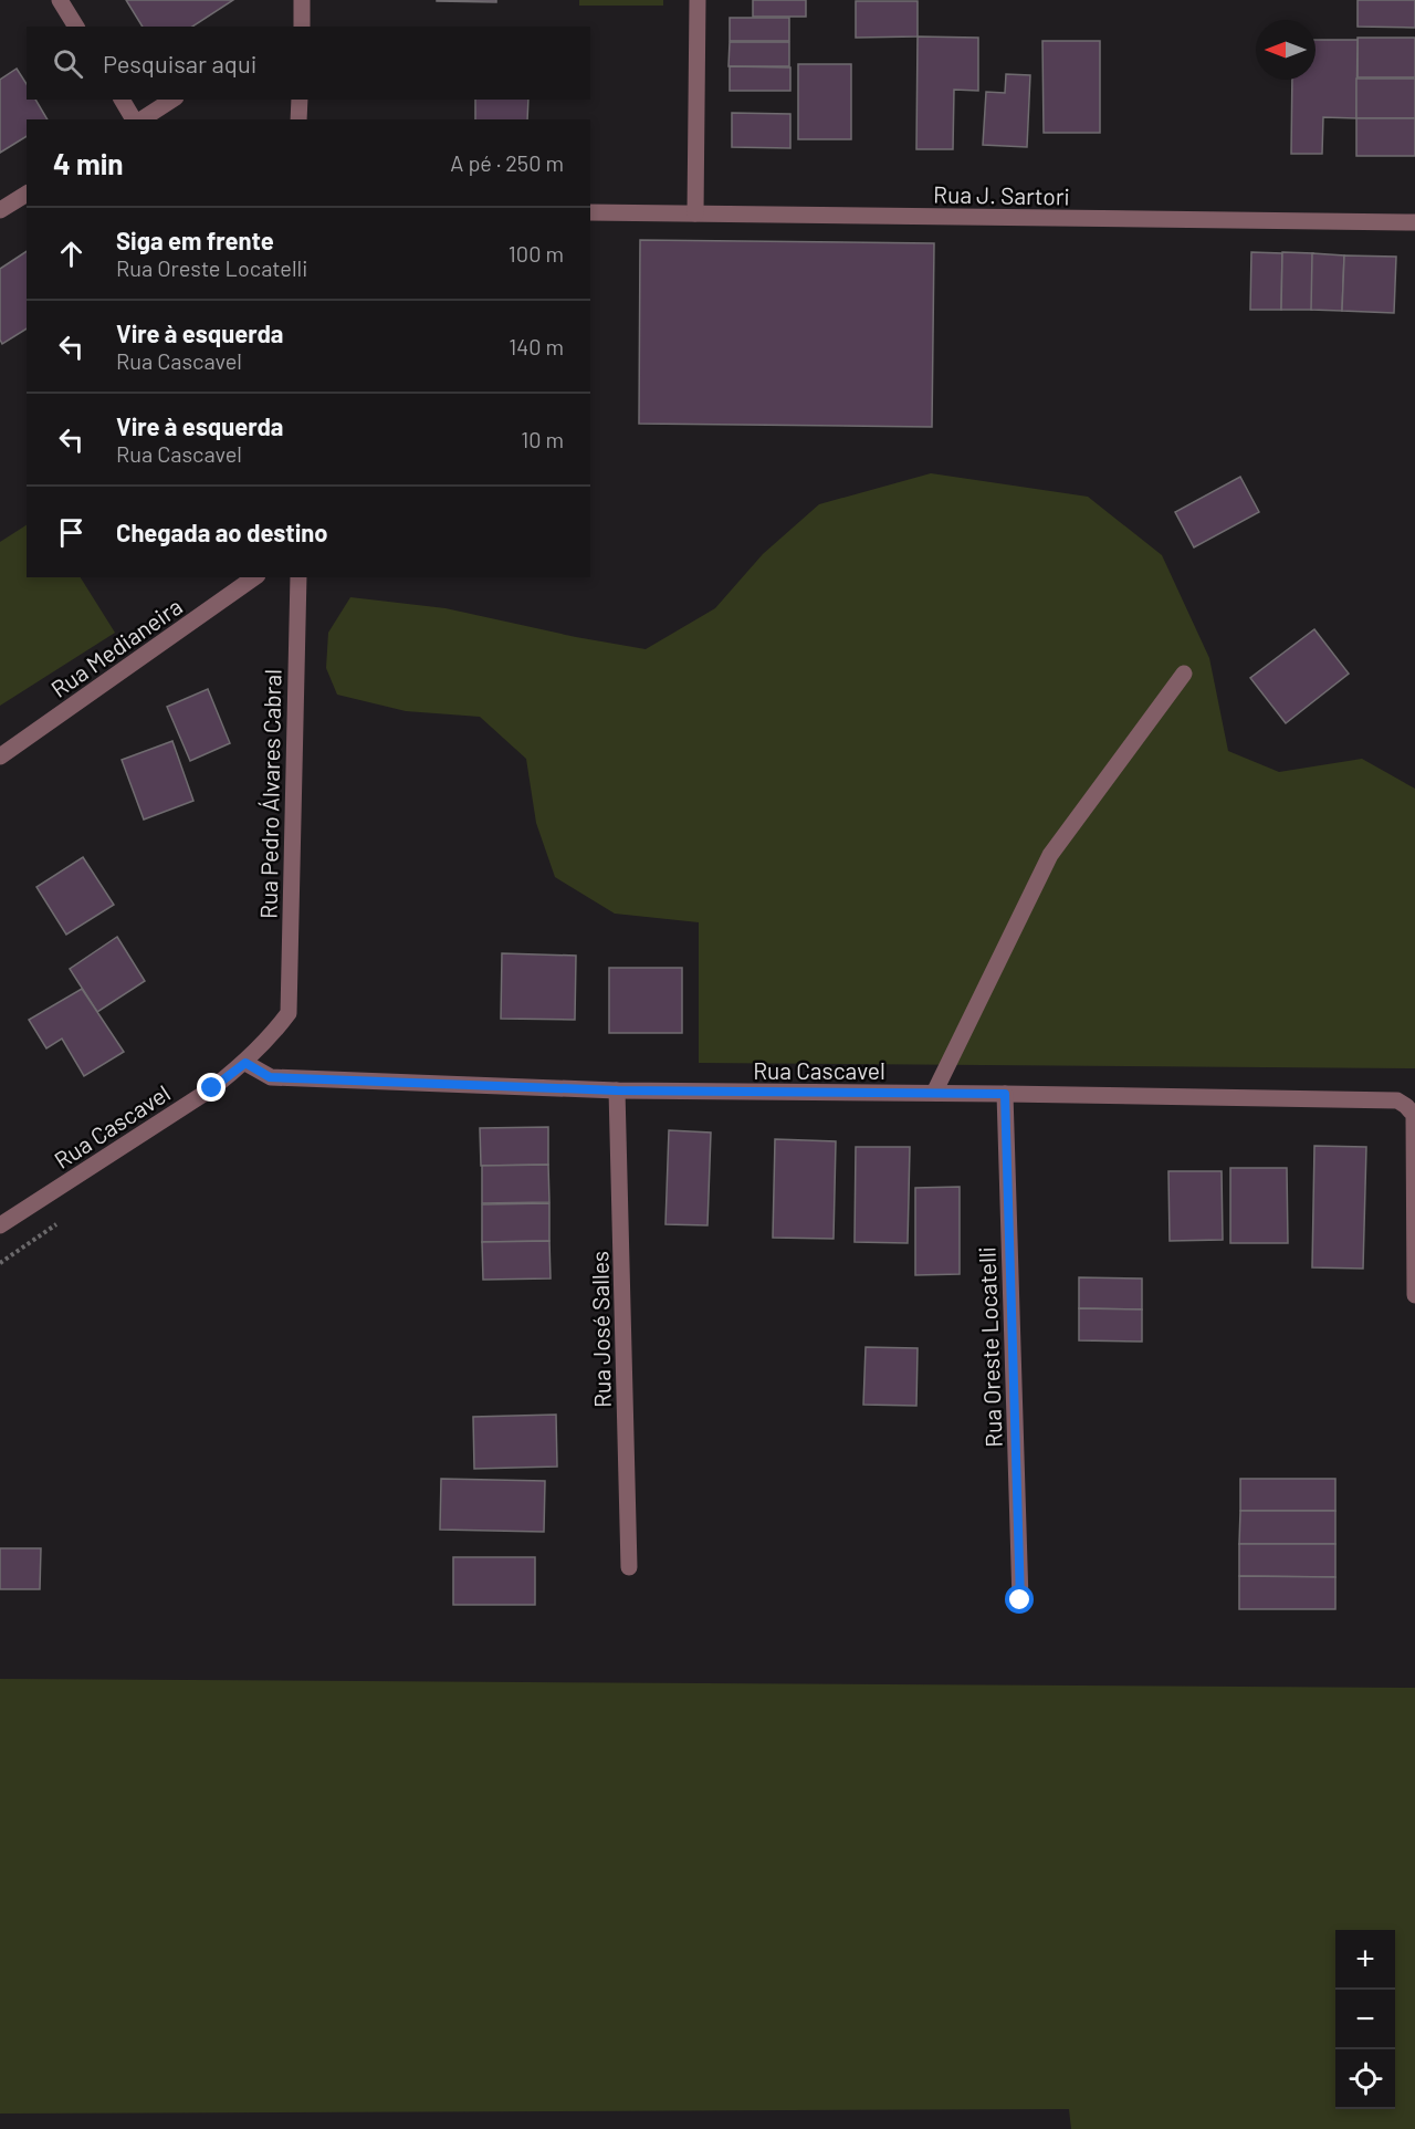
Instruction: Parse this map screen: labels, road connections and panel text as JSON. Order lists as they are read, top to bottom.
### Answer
{
  "streets": {
    "street": [
      "Rua J. Sartori",
      "Rua Medianeira",
      "Rua Pedro Álvares Cabral",
      "Rua Cascavel",
      "Rua José Salles",
      "Rua Oreste Locatelli"
    ]
  },
  "crossings": [
    ["Rua Pedro Álvares Cabral", "Rua Cascavel"],
    ["Rua Cascavel", "Rua José Salles"],
    ["Rua Cascavel", "Rua Oreste Locatelli"]
  ],
  "north": "left",
  "page": {
    "search": "Pesquisar aqui",
    "heading": ["4 min", "A pé · 250 m"],
    "list": [
      ["Siga em frente", "Rua Oreste Locatelli", "100 m"],
      ["Vire à esquerda", "Rua Cascavel", "140 m"],
      ["Vire à esquerda", "Rua Cascavel", "10 m"],
      "Chegada ao destino"
    ],
    "map_buttons": ["+", "−"]
  }
}
